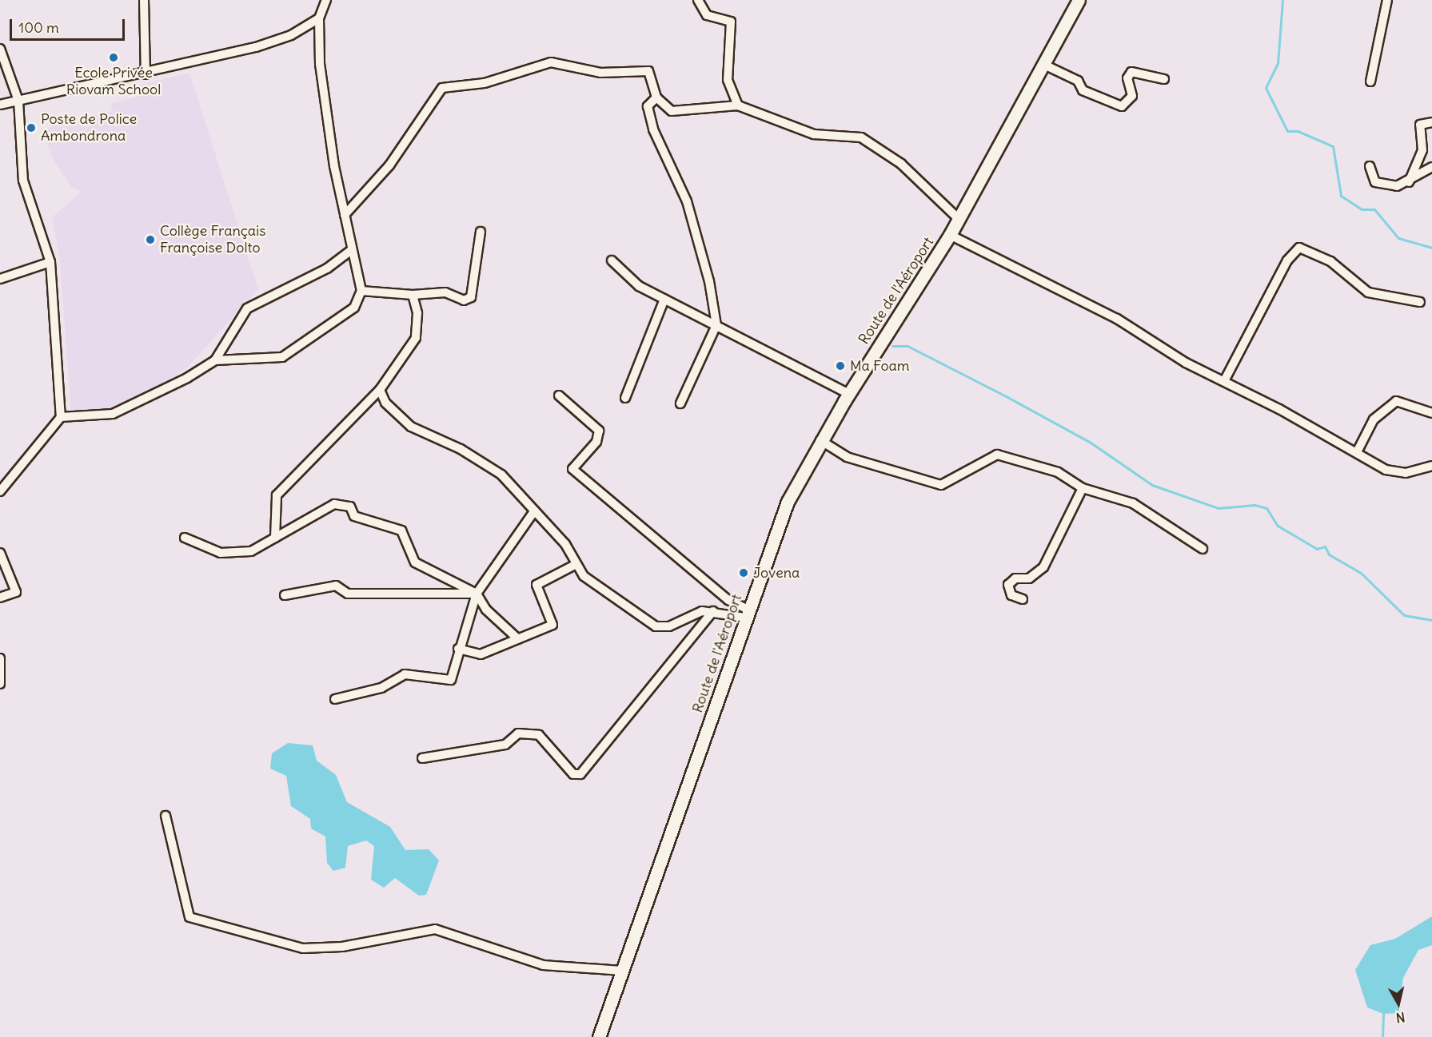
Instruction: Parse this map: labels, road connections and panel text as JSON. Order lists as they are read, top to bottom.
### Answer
{
  "streets": {
    "main road": ["Route de l'Aéroport"]
  },
  "places": [
    "Ecole Privée Riovam School",
    "Poste de Police Ambondrona",
    "Collège Français Françoise Dolto",
    "Ma Foam",
    "Jovena"
  ],
  "scale_bar": "100 m",
  "north": "bottom"
}
